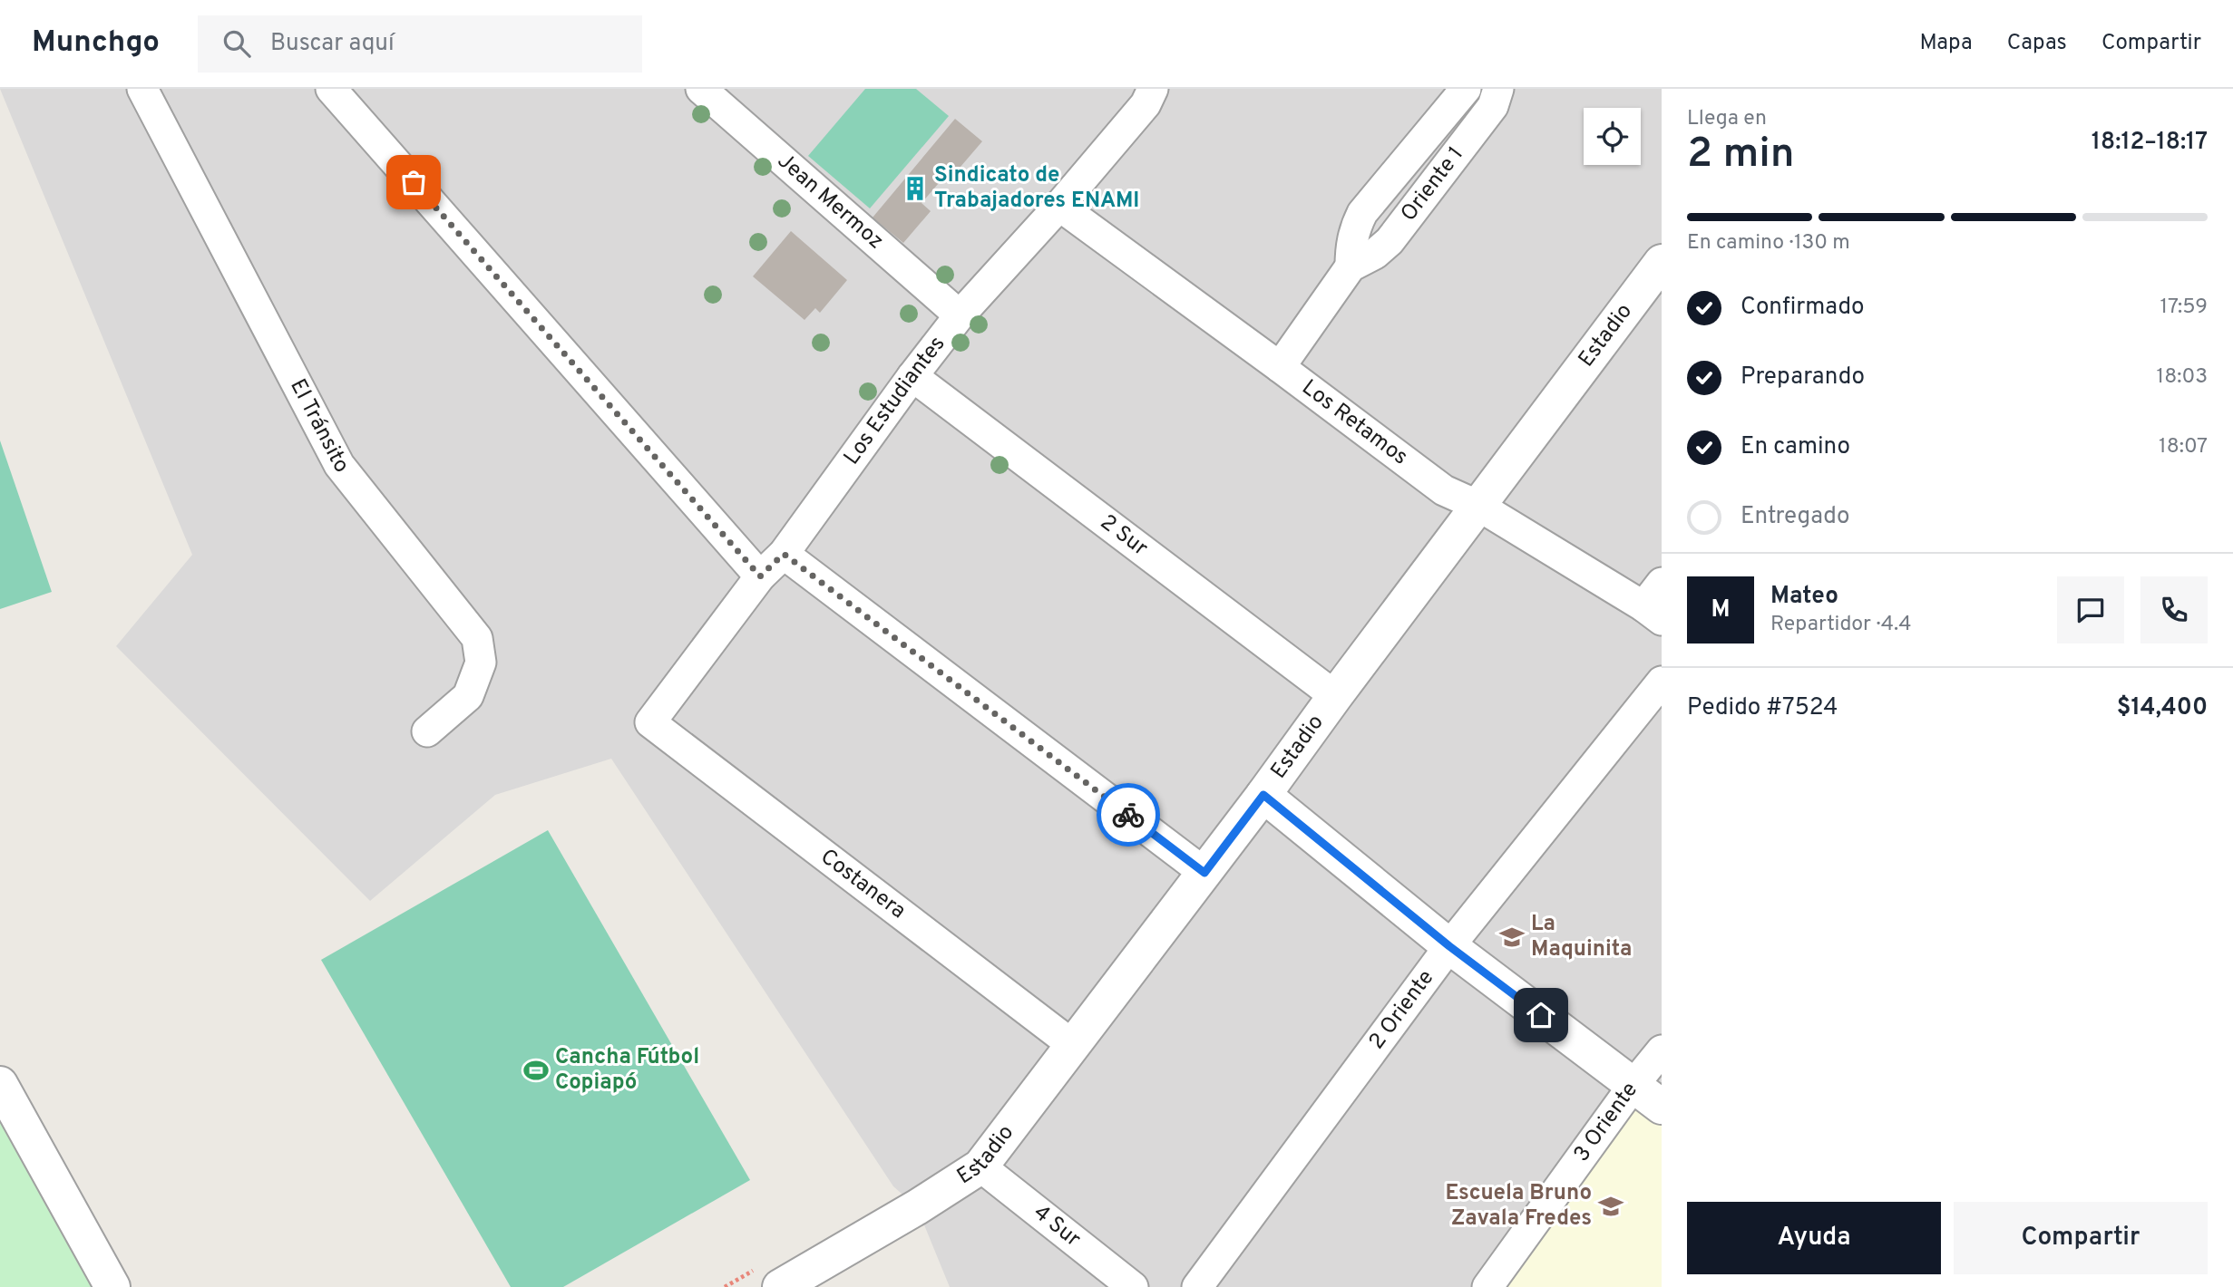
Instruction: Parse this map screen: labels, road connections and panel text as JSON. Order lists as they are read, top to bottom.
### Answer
{
  "streets": {
    "street": [
      "Oriente 1",
      "Jean Mermoz",
      "Estadio",
      "Los Estudiantes",
      "Los Retamos",
      "El Tránsito",
      "2 Sur",
      "Costanera",
      "2 Oriente",
      "3 Oriente",
      "4 Sur"
    ]
  },
  "crossings": [
    ["Oriente 1", "Los Retamos"],
    ["Jean Mermoz", "Los Estudiantes"],
    ["Estadio", "Los Retamos"],
    ["Estadio", "2 Sur"],
    ["Estadio", "Costanera"],
    ["Estadio", "4 Sur"],
    ["Los Estudiantes", "Los Retamos"],
    ["Los Estudiantes", "2 Sur"],
    ["Los Estudiantes", "Costanera"]
  ],
  "places": {
    "building": ["Sindicato de Trabajadores ENAMI"],
    "school or university": ["La Maquinita", "Escuela Bruno Zavala Fredes"],
    "sports": ["Cancha Fútbol Copiapó"]
  },
  "page": {
    "header": "Munchgo",
    "search": "Buscar aquí",
    "nav": ["Mapa", "Capas", "Compartir"],
    "heading": ["2 min", "Llega en", "18:12–18:17"],
    "panel": [
      "Mateo",
      "Repartidor · 4.4",
      "Pedido #7524",
      "$14,400"
    ],
    "bar": "En camino · 130 m",
    "list": [
      ["Confirmado", "17:59"],
      ["Preparando", "18:03"],
      ["En camino", "18:07"],
      "Entregado"
    ],
    "round": "M",
    "buttons": ["Ayuda", "Compartir"]
  }
}
